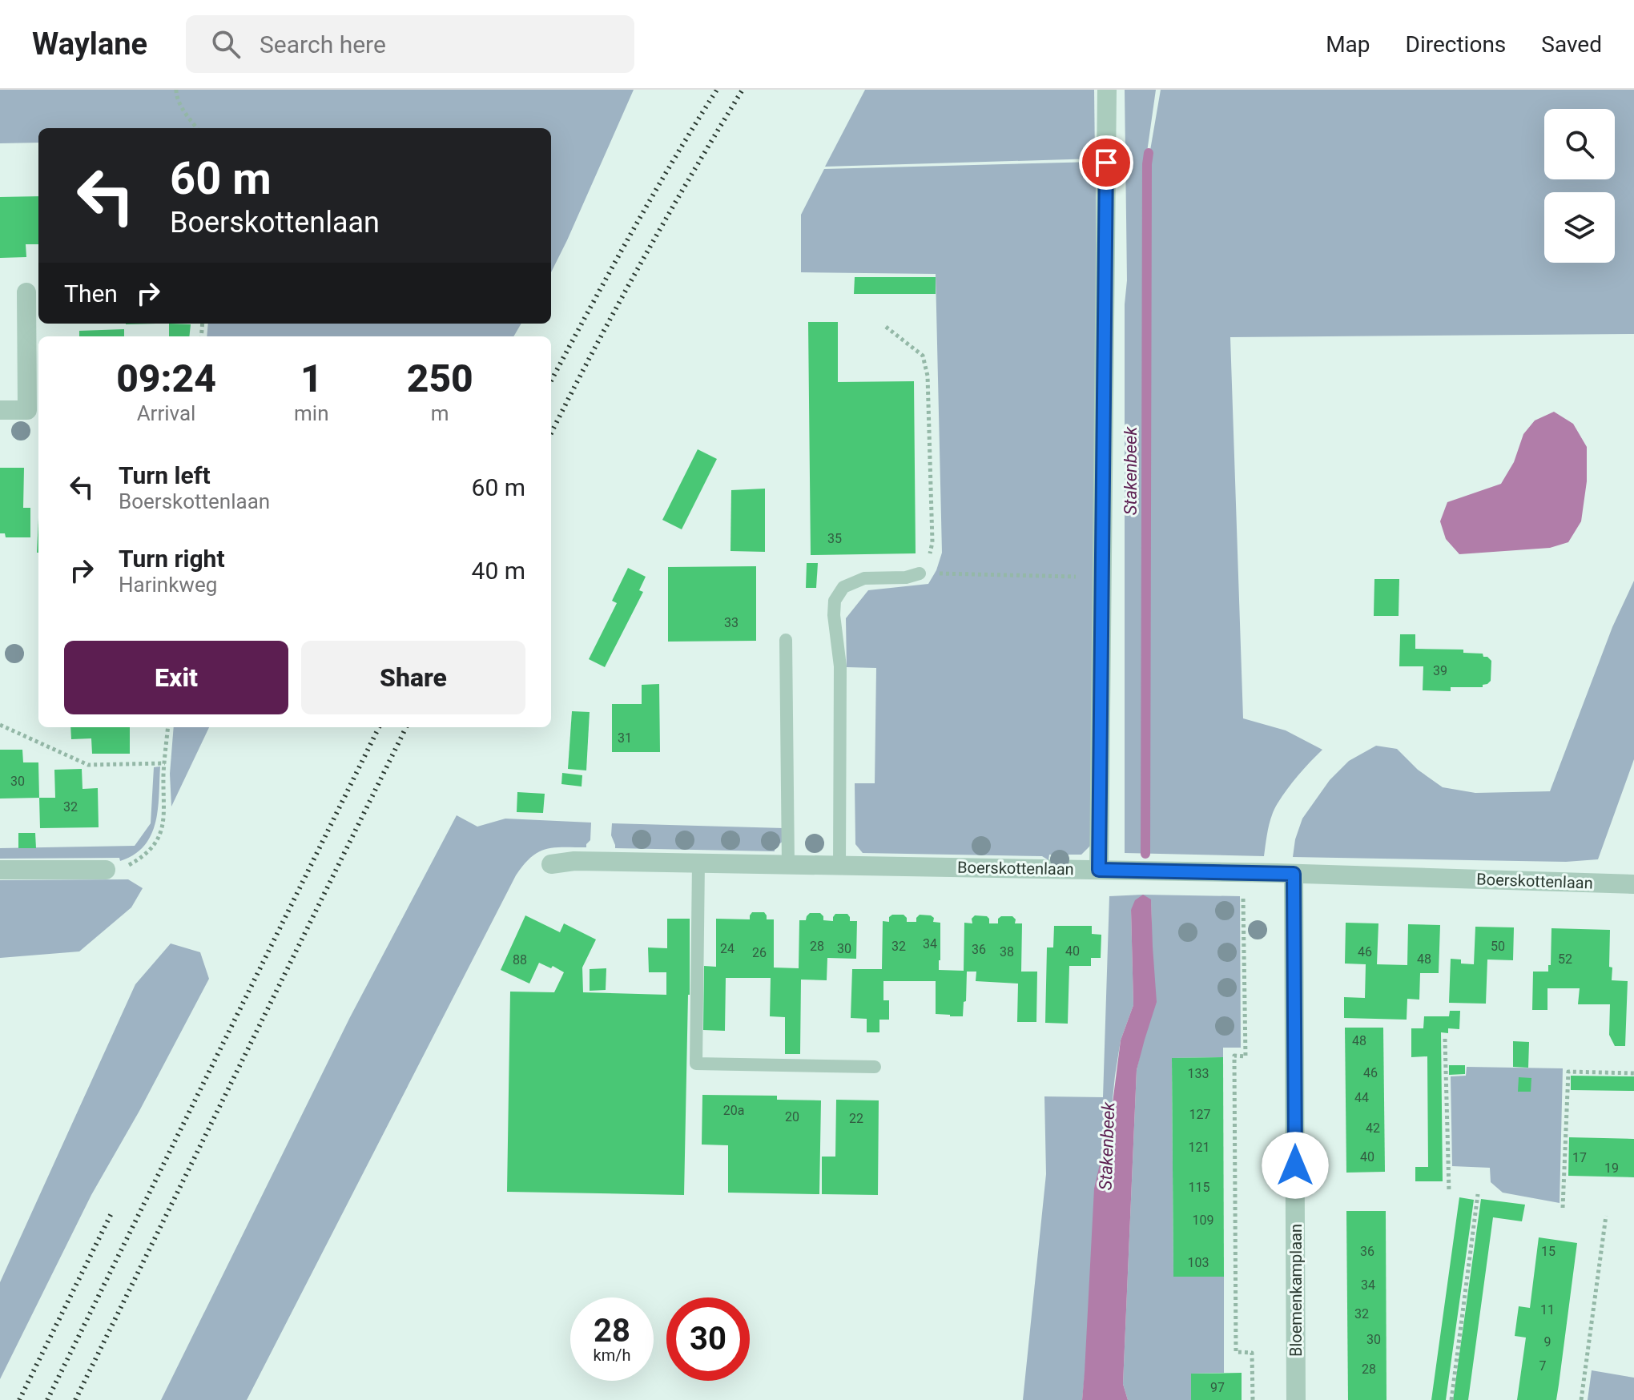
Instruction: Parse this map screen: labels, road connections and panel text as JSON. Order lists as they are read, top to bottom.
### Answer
{
  "streets": {
    "street": ["Boerskottenlaan", "Bloemenkamplaan"]
  },
  "crossings": [
    ["Boerskottenlaan", "Bloemenkamplaan"]
  ],
  "water": ["Stakenbeek"],
  "house_numbers": [
    "35",
    "33",
    "39",
    "31",
    "30",
    "32",
    "34",
    "28",
    "32",
    "50",
    "24",
    "30",
    "36",
    "40",
    "38",
    "46",
    "26",
    "48",
    "52",
    "88",
    "48",
    "46",
    "133",
    "44",
    "20a",
    "127",
    "20",
    "22",
    "42",
    "121",
    "40",
    "17",
    "19",
    "115",
    "109",
    "36",
    "15",
    "103",
    "34",
    "11",
    "32",
    "30",
    "9",
    "7",
    "28",
    "97"
  ],
  "page": {
    "header": "Waylane",
    "search": "Search here",
    "nav": ["Map", "Directions", "Saved"],
    "turn": ["60 m", "Boerskottenlaan"],
    "then": "Then",
    "eta": [
      "09:24",
      "Arrival",
      "1",
      "min",
      "250",
      "m"
    ],
    "list": [
      {
        "name": "Turn left",
        "note": "Boerskottenlaan",
        "value": "60 m"
      },
      {
        "name": "Turn right",
        "note": "Harinkweg",
        "value": "40 m"
      }
    ],
    "buttons": ["Exit", "Share"],
    "speed": "28 km/h",
    "limit": "30"
  }
}
